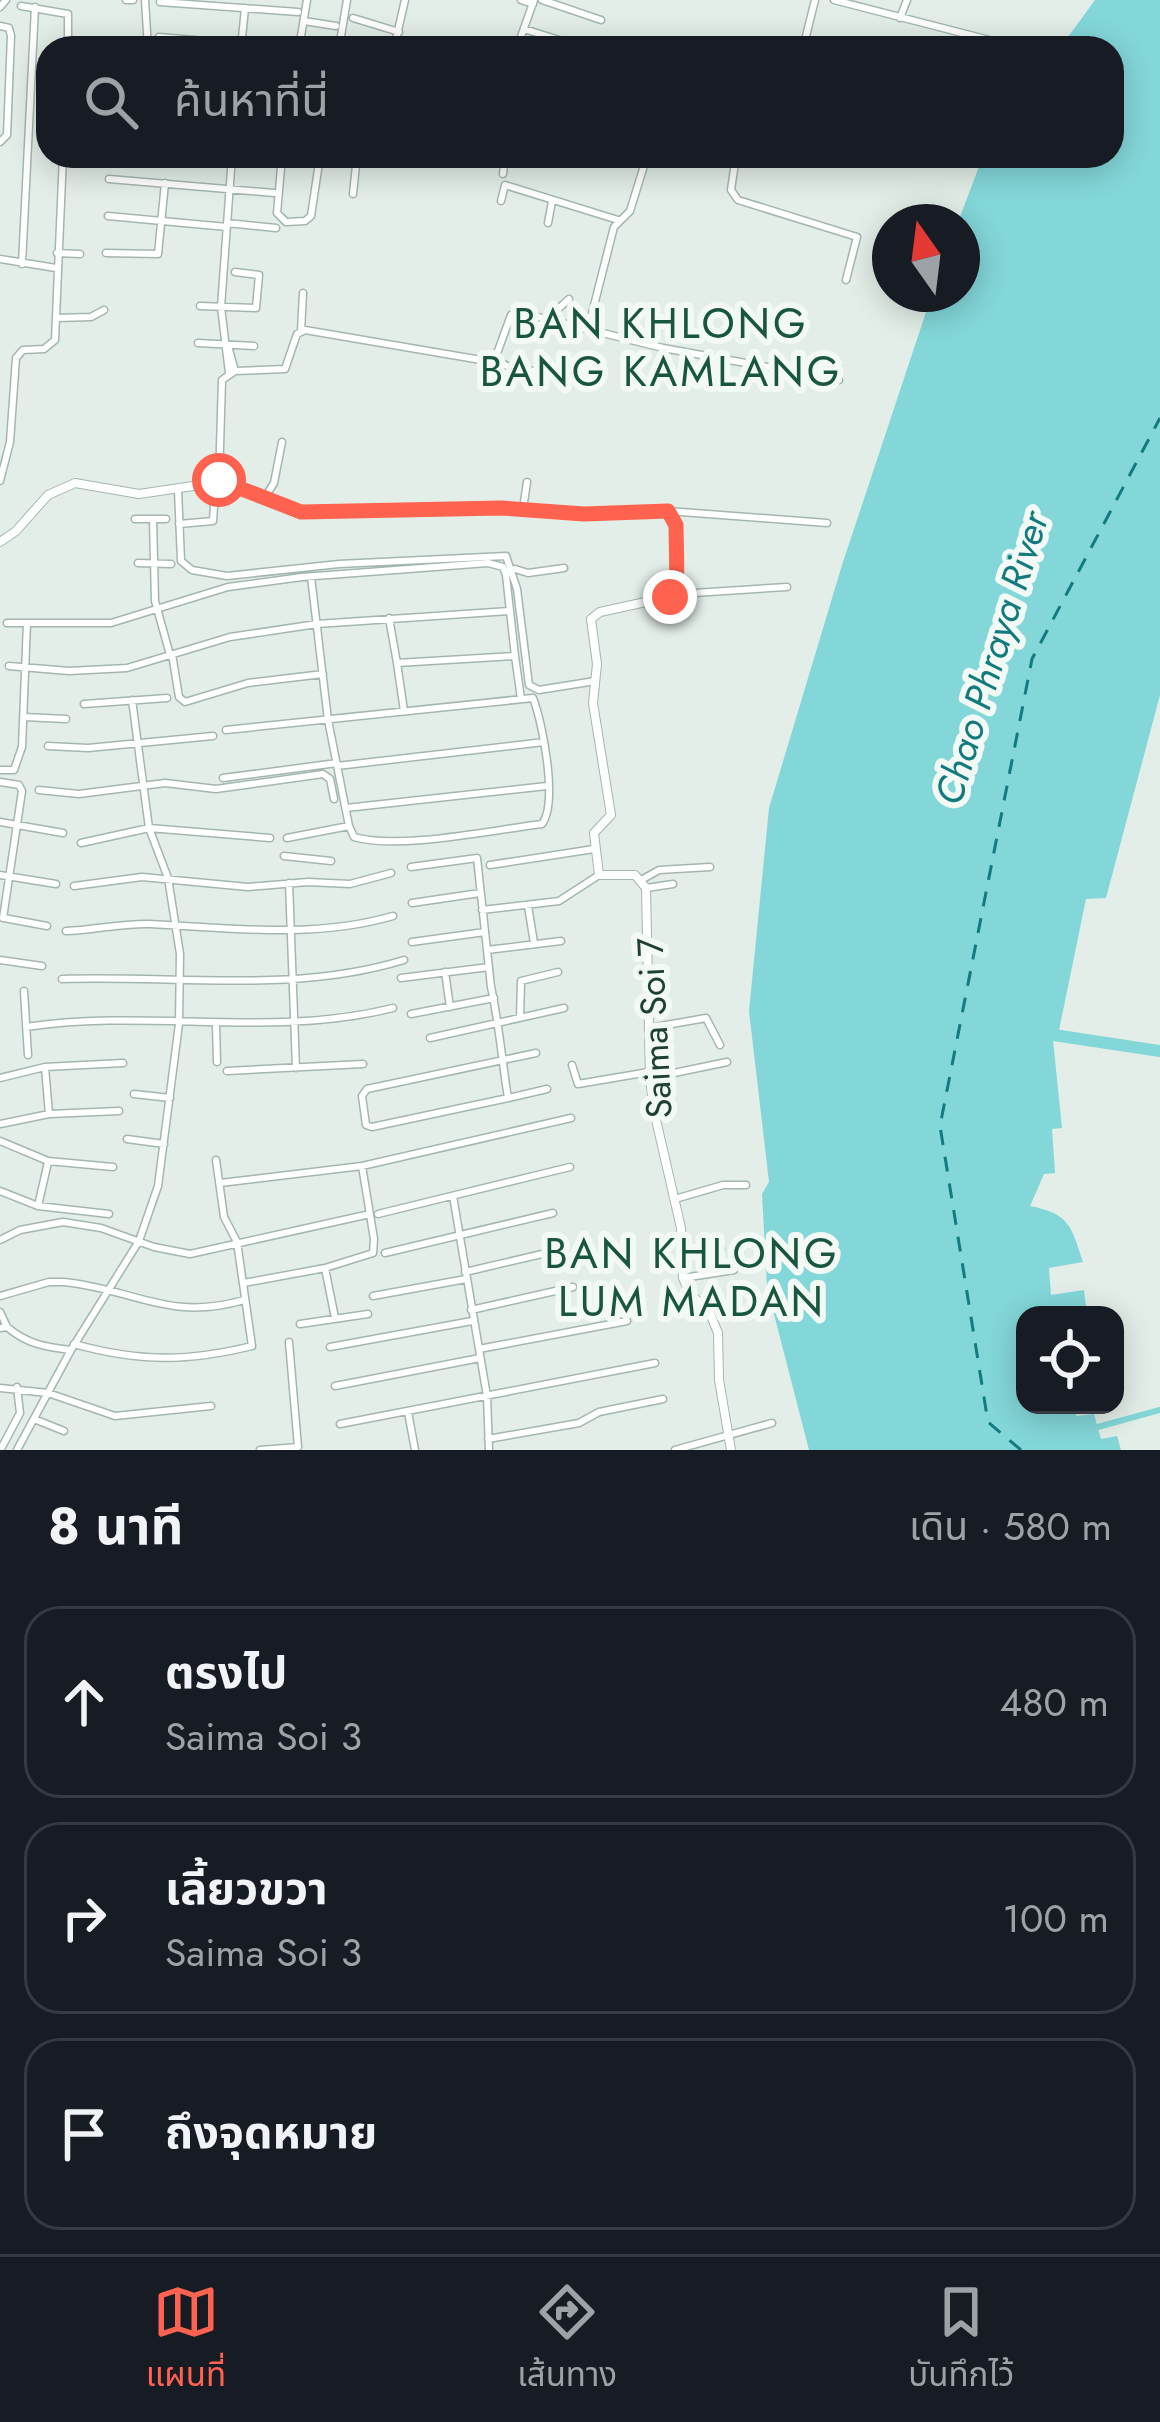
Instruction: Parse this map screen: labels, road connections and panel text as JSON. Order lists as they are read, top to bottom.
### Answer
{
  "streets": {
    "street": ["Saima Soi 7"]
  },
  "districts": ["BAN KHLONG BANG KAMLANG", "BAN KHLONG LUM MADAN"],
  "water": ["Chao Phraya River"],
  "north": "top",
  "page": {
    "search": "ค้นหาที่นี่",
    "heading": ["8 นาที", "เดิน · 580 m"],
    "list": [
      ["ตรงไป", "Saima Soi 3", "480 m"],
      ["เลี้ยวขวา", "Saima Soi 3", "100 m"],
      "ถึงจุดหมาย"
    ],
    "nav": ["แผนที่", "เส้นทาง", "บันทึกไว้"]
  }
}
